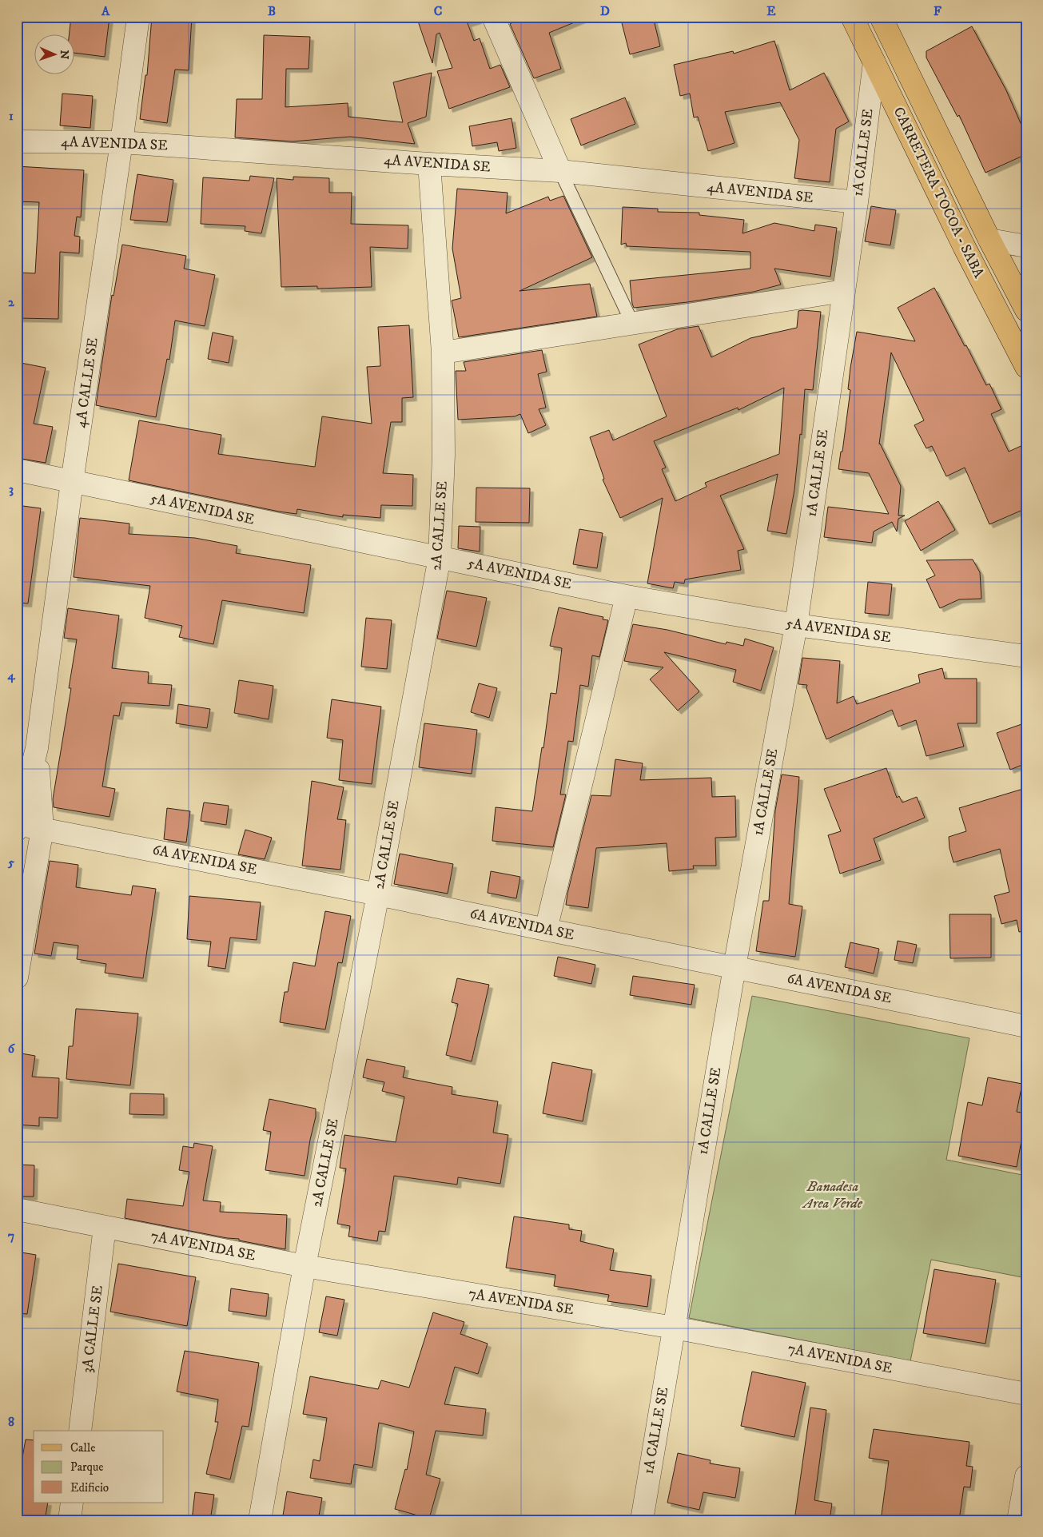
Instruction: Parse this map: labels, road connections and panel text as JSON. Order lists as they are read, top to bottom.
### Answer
{
  "streets": {
    "main road": ["CARRETERA TOCOA - SABA"],
    "street": [
      "4A AVENIDA SE",
      "1A CALLE SE",
      "4A CALLE SE",
      "5A AVENIDA SE",
      "2A CALLE SE",
      "6A AVENIDA SE",
      "7A AVENIDA SE",
      "3A CALLE SE"
    ]
  },
  "crossings": [
    ["4A AVENIDA SE", "1A CALLE SE"],
    ["4A AVENIDA SE", "4A CALLE SE"],
    ["4A AVENIDA SE", "2A CALLE SE"],
    ["1A CALLE SE", "CARRETERA TOCOA - SABA"],
    ["1A CALLE SE", "5A AVENIDA SE"],
    ["1A CALLE SE", "6A AVENIDA SE"],
    ["1A CALLE SE", "7A AVENIDA SE"],
    ["4A CALLE SE", "5A AVENIDA SE"],
    ["4A CALLE SE", "6A AVENIDA SE"],
    ["5A AVENIDA SE", "2A CALLE SE"],
    ["2A CALLE SE", "6A AVENIDA SE"],
    ["2A CALLE SE", "7A AVENIDA SE"],
    ["7A AVENIDA SE", "3A CALLE SE"]
  ],
  "parks": ["Banadesa Area Verde"],
  "legend": ["Calle", "Parque", "Edificio"],
  "north": "right",
  "grid": {
    "columns": [
      "A",
      "B",
      "C",
      "D",
      "E",
      "F"
    ],
    "rows": [
      "1",
      "2",
      "3",
      "4",
      "5",
      "6",
      "7",
      "8"
    ]
  }
}
